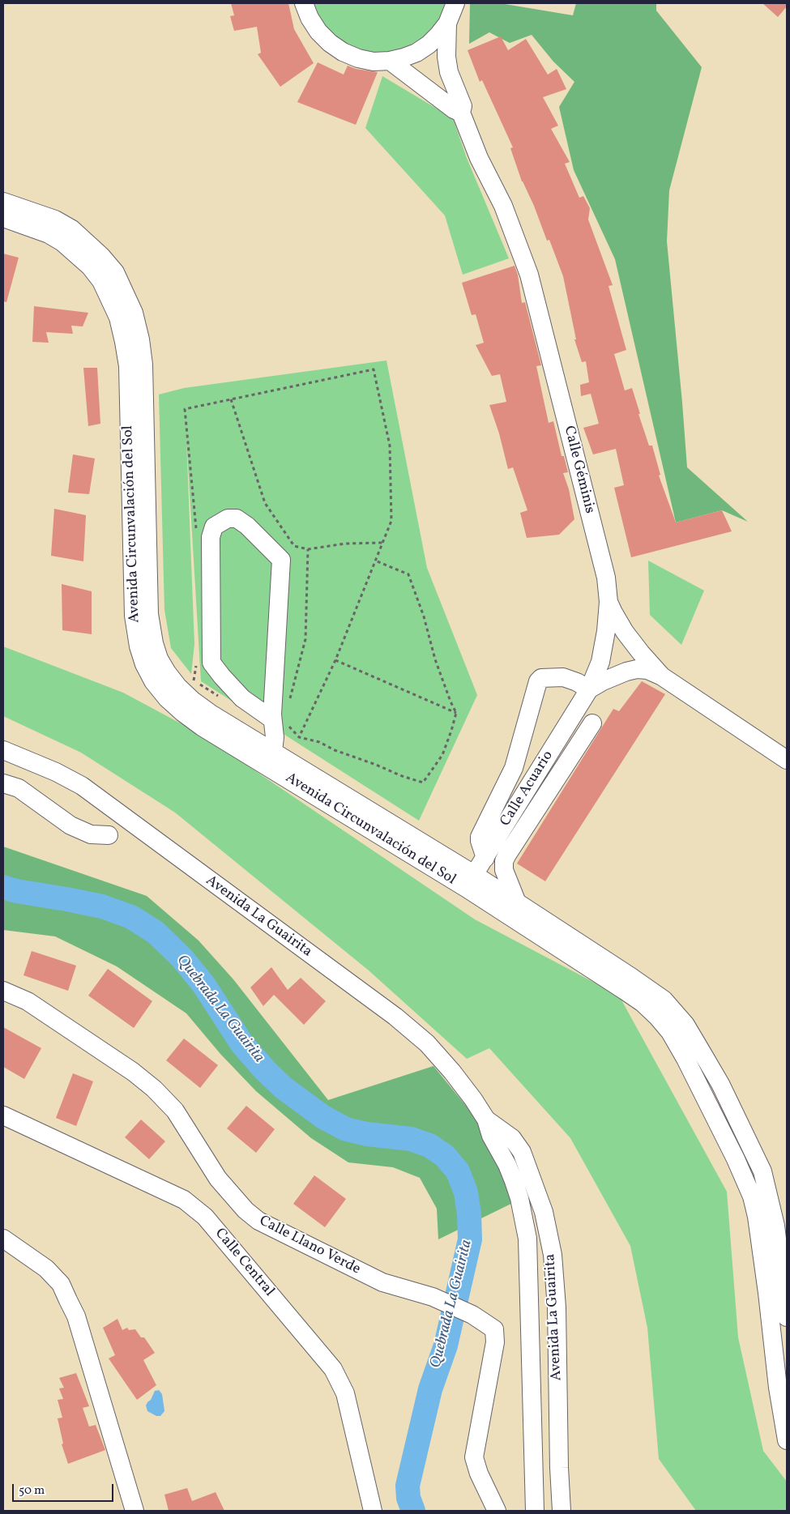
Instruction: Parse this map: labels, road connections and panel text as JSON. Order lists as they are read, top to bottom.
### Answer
{
  "streets": {
    "street": [
      "Calle Géminis",
      "Avenida Circunvalación del Sol",
      "Calle Acuario",
      "Avenida La Guairita",
      "Calle Llano Verde",
      "Calle Central"
    ]
  },
  "crossings": [
    ["Calle Géminis", "Calle Acuario"],
    ["Avenida Circunvalación del Sol", "Calle Acuario"]
  ],
  "water": ["Quebrada La Guairita"],
  "scale_bar": "50 m"
}
